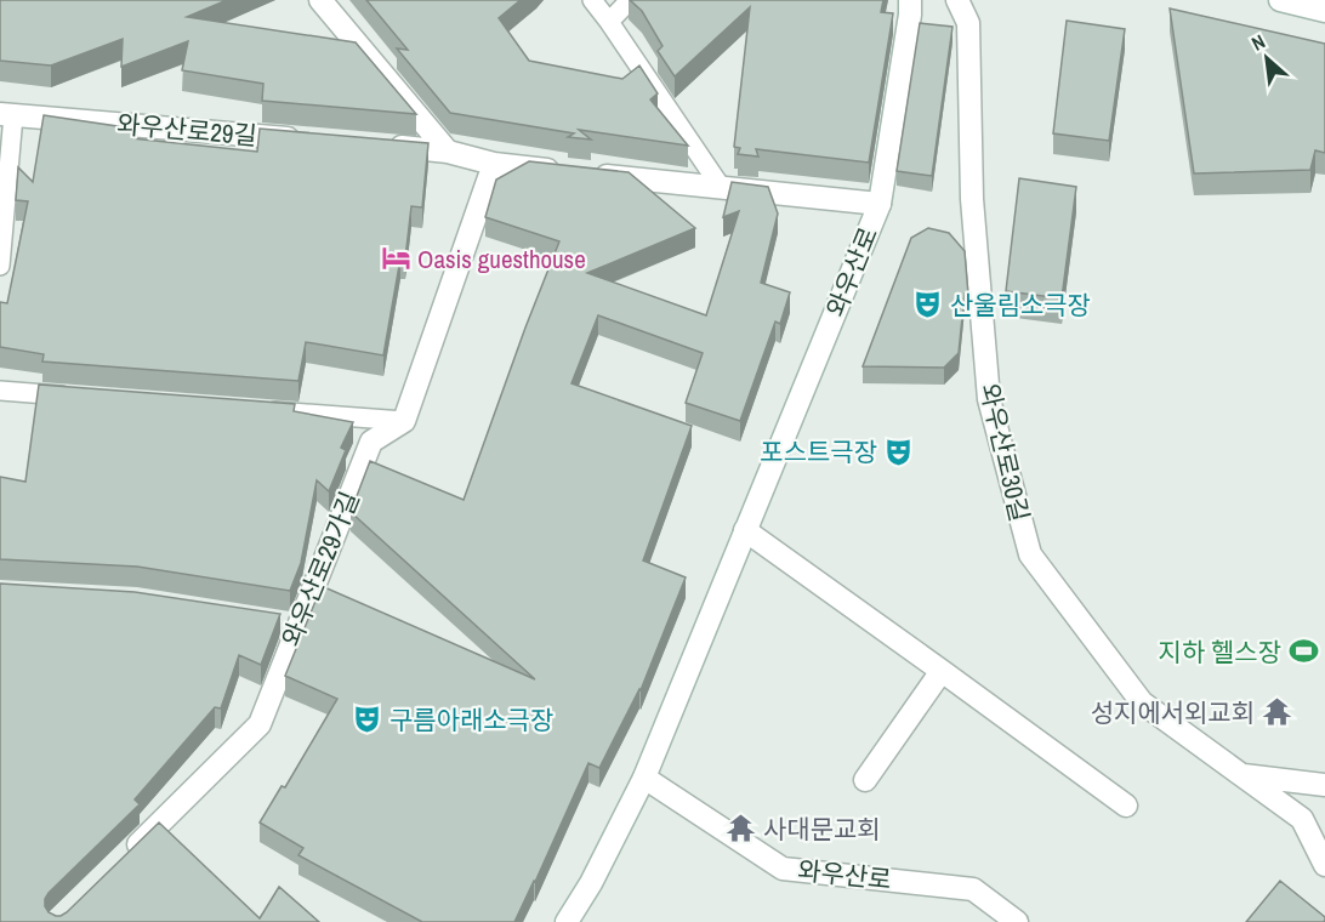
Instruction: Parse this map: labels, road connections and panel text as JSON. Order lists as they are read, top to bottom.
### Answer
{
  "streets": {
    "street": [
      "와우산로29길",
      "와우산로",
      "와우산로30길",
      "와우산로29가길"
    ]
  },
  "places": {
    "hotel": ["Oasis guesthouse"],
    "theatre": ["산울림소극장", "포스트극장", "구름아래소극장"],
    "sports": ["지하 헬스장"],
    "temple": ["성지에서외교회", "사대문교회"]
  },
  "north": "top left"
}
